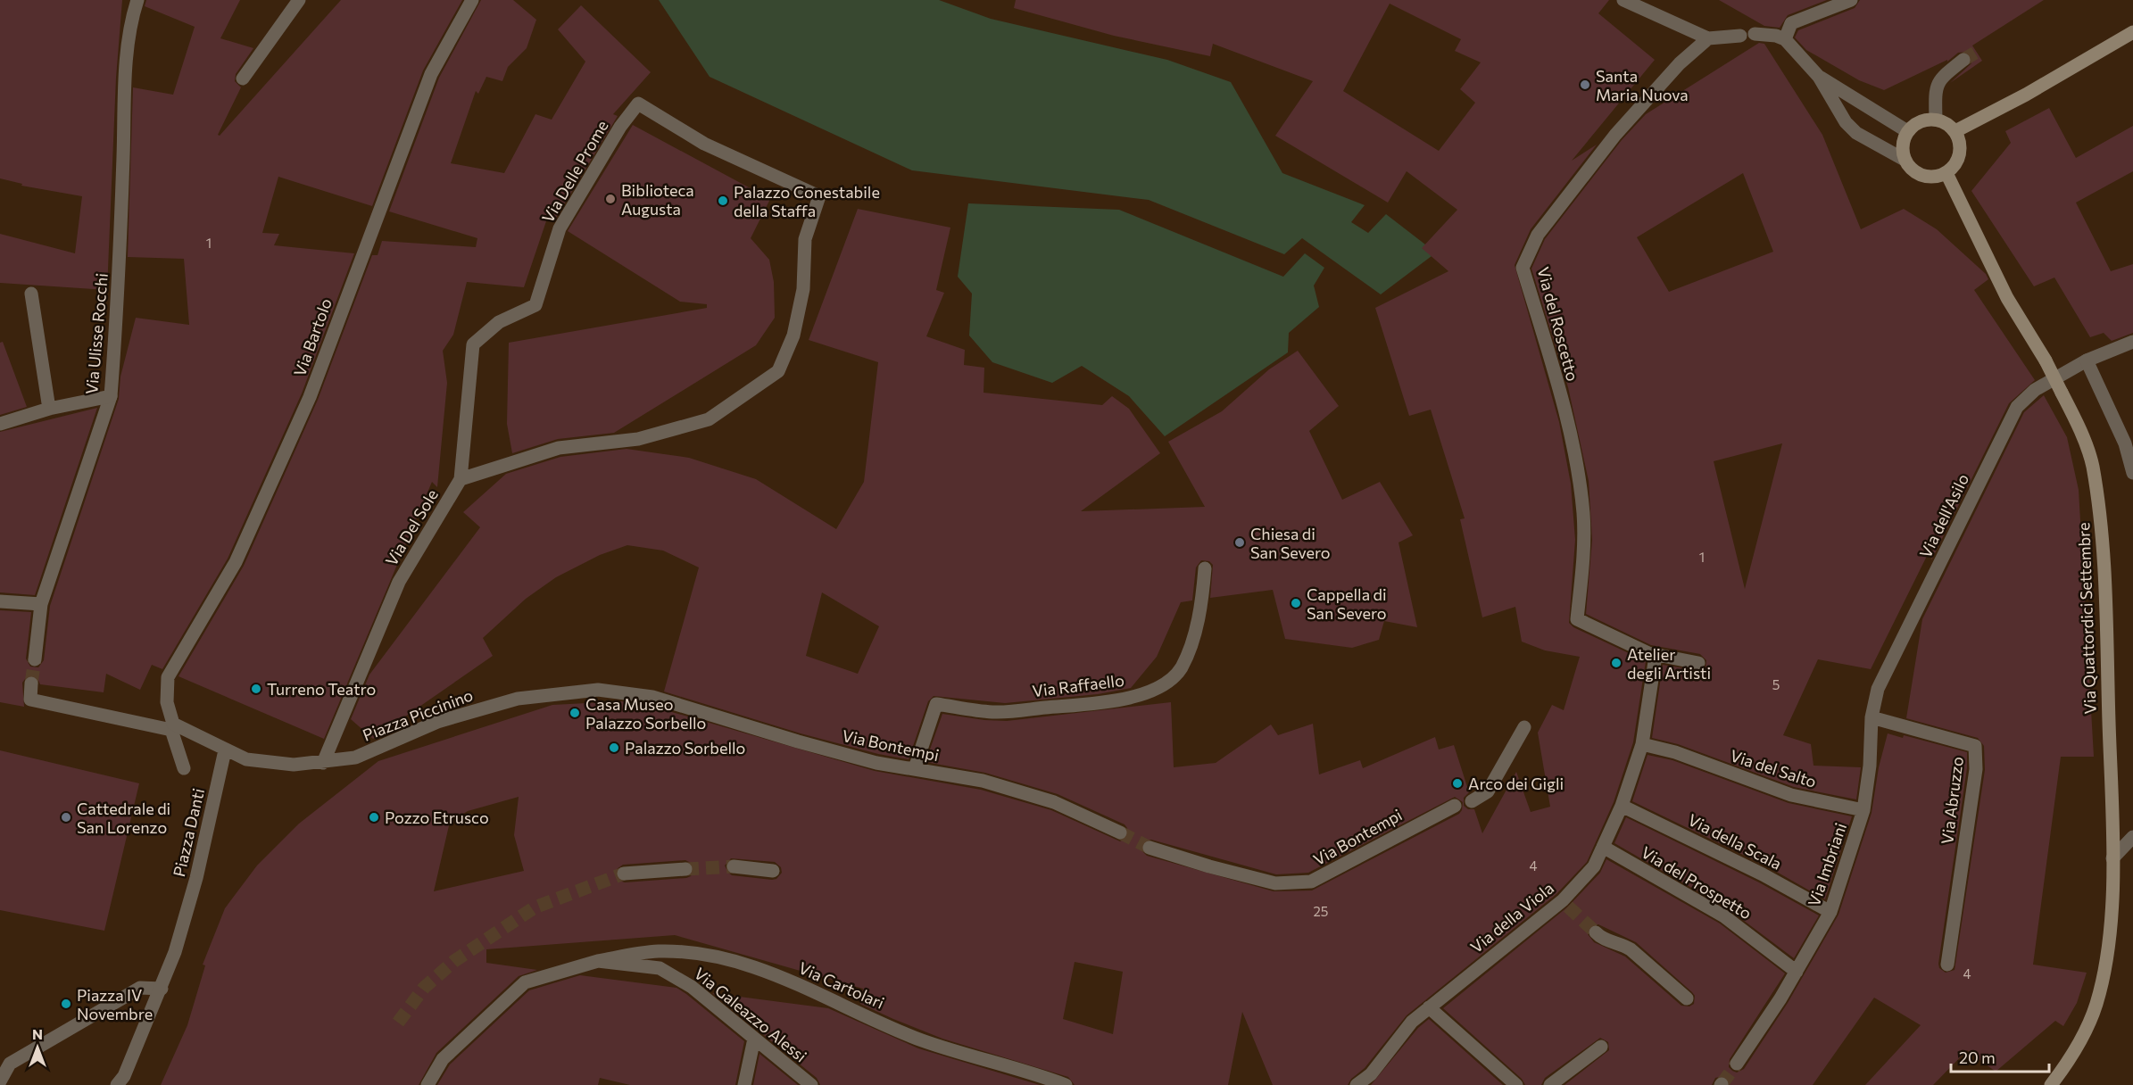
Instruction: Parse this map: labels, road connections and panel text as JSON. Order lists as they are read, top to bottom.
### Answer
{
  "streets": {
    "main road": ["Via Quattordici Settembre"],
    "street": [
      "Via Delle Prome",
      "Via del Roscetto",
      "Via Ulisse Rocchi",
      "Via Bartolo",
      "Via dell'Asilo",
      "Via Del Sole",
      "Via Raffaello",
      "Piazza Piccinino",
      "Via Bontempi",
      "Via del Salto",
      "Via Abruzzo",
      "Piazza Danti",
      "Via della Scala",
      "Via Imbriani",
      "Via del Prospetto",
      "Via della Viola",
      "Via Cartolari",
      "Via Galeazzo Alessi"
    ]
  },
  "crossings": [
    ["Via Delle Prome", "Via Del Sole"],
    ["Via del Roscetto", "Via della Viola"],
    ["Via Bartolo", "Piazza Danti"],
    ["Via dell'Asilo", "Via Abruzzo"],
    ["Via dell'Asilo", "Via Imbriani"],
    ["Via Del Sole", "Piazza Piccinino"],
    ["Via Raffaello", "Via Bontempi"],
    ["Piazza Piccinino", "Via Bontempi"],
    ["Via del Salto", "Via Imbriani"],
    ["Via del Salto", "Via della Viola"],
    ["Via Abruzzo", "Via Imbriani"],
    ["Via della Scala", "Via Imbriani"],
    ["Via della Scala", "Via della Viola"],
    ["Via Imbriani", "Via del Prospetto"],
    ["Via del Prospetto", "Via della Viola"],
    ["Via Cartolari", "Via Galeazzo Alessi"]
  ],
  "places": [
    "Santa Maria Nuova",
    "Biblioteca Augusta",
    "Palazzo Conestabile della Staffa",
    "Chiesa di San Severo",
    "Cappella di San Severo",
    "Atelier degli Artisti",
    "Turreno Teatro",
    "Casa Museo Palazzo Sorbello",
    "Palazzo Sorbello",
    "Arco dei Gigli",
    "Cattedrale di San Lorenzo",
    "Pozzo Etrusco",
    "Piazza IV Novembre"
  ],
  "house_numbers": [
    "1",
    "1",
    "5",
    "4",
    "25",
    "4"
  ],
  "scale_bar": "20 m",
  "north": "top"
}
